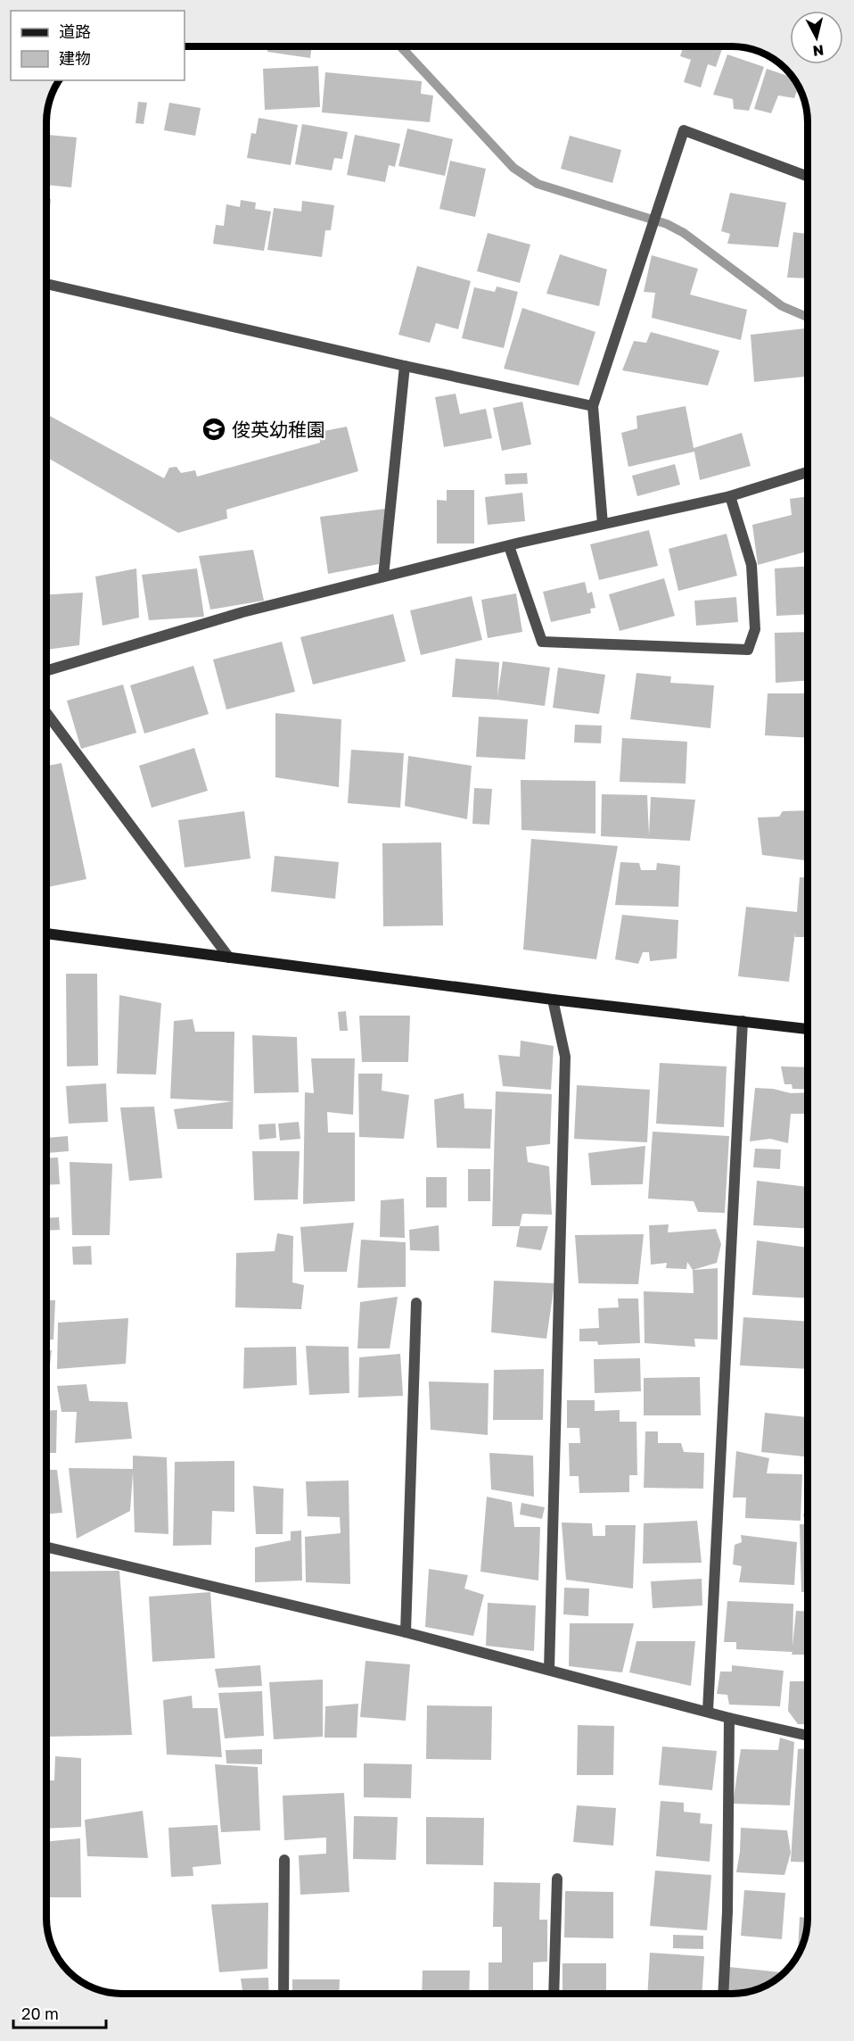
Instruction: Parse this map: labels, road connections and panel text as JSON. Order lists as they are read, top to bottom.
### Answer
{
  "places": {
    "school or university": ["俊英幼稚園"]
  },
  "legend": ["道路", "建物"],
  "scale_bar": "20 m",
  "north": "bottom"
}
